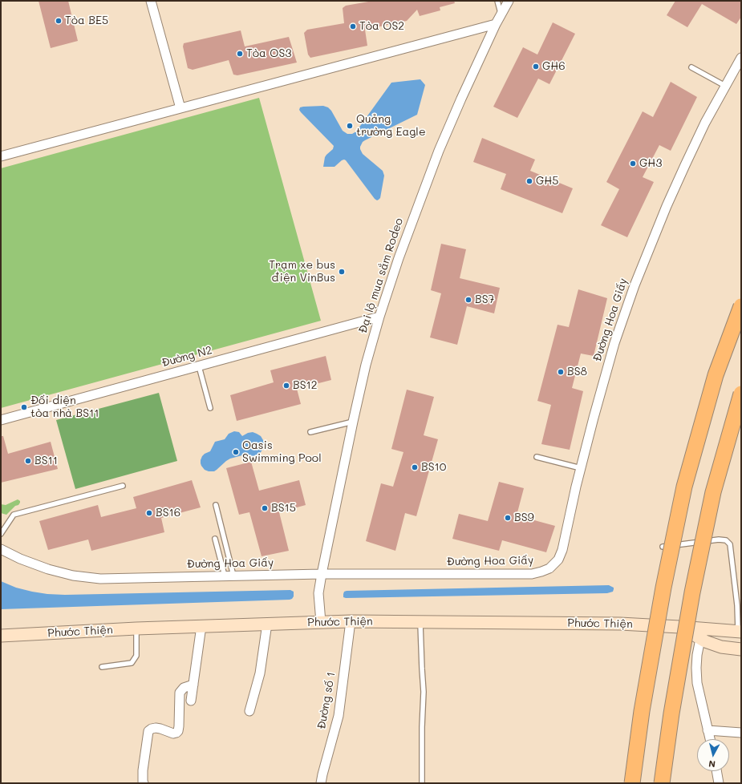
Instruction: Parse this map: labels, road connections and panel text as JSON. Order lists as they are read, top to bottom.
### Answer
{
  "streets": {
    "street": [
      "Đại lộ mua sắm Rodeo",
      "Đường Hoa Giấy",
      "Đường N2",
      "Phước Thiện",
      "Đường số 1"
    ]
  },
  "crossings": [
    ["Đại lộ mua sắm Rodeo", "Đường Hoa Giấy"],
    ["Đại lộ mua sắm Rodeo", "Đường N2"],
    ["Đại lộ mua sắm Rodeo", "Phước Thiện"],
    ["Phước Thiện", "Đường số 1"]
  ],
  "places": [
    "Tòa BE5",
    "Tòa OS2",
    "Tòa OS3",
    "GH6",
    "Quảng trường Eagle",
    "GH3",
    "GH5",
    "Trạm xe bus điện VinBus",
    "BS7",
    "BS8",
    "BS12",
    "Đối diện tòa nhà BS11",
    "Oasis Swimming Pool",
    "BS11",
    "BS10",
    "BS15",
    "BS16",
    "BS9"
  ],
  "north": "bottom"
}
